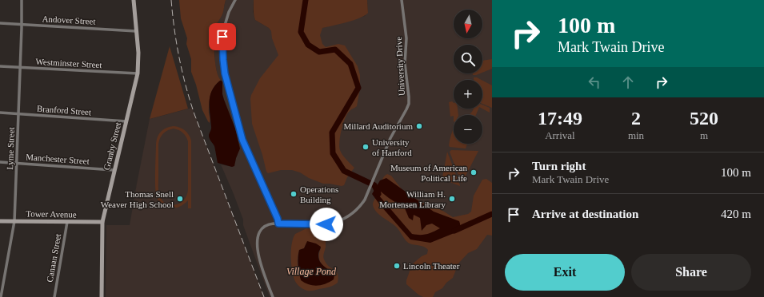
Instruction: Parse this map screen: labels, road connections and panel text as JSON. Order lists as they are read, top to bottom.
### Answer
{
  "streets": {
    "main road": ["Granby Street", "Tower Avenue"],
    "street": [
      "Andover Street",
      "Westminster Street",
      "University Drive",
      "Branford Street",
      "Lyme Street",
      "Manchester Street",
      "Canaan Street"
    ]
  },
  "crossings": [
    ["Andover Street", "Granby Street"],
    ["Andover Street", "Lyme Street"],
    ["Westminster Street", "Granby Street"],
    ["Westminster Street", "Lyme Street"],
    ["Branford Street", "Granby Street"],
    ["Branford Street", "Lyme Street"],
    ["Granby Street", "Manchester Street"],
    ["Granby Street", "Tower Avenue"],
    ["Lyme Street", "Manchester Street"],
    ["Lyme Street", "Tower Avenue"],
    ["Tower Avenue", "Canaan Street"]
  ],
  "water": ["Village Pond"],
  "places": [
    "Millard Auditorium",
    "University of Hartford",
    "Museum of American Political Life",
    "Operations Building",
    "Thomas Snell Weaver High School",
    "William H. Mortensen Library",
    "Lincoln Theater"
  ],
  "north": "bottom",
  "page": {
    "turn": ["100 m", "Mark Twain Drive"],
    "map_buttons": ["+", "−"],
    "eta": [
      "17:49",
      "Arrival",
      "2",
      "min",
      "520",
      "m"
    ],
    "list": [
      {
        "name": "Turn right",
        "note": "Mark Twain Drive",
        "value": "100 m"
      },
      {
        "name": "Arrive at destination",
        "value": "420 m"
      }
    ],
    "buttons": ["Exit", "Share"]
  }
}
